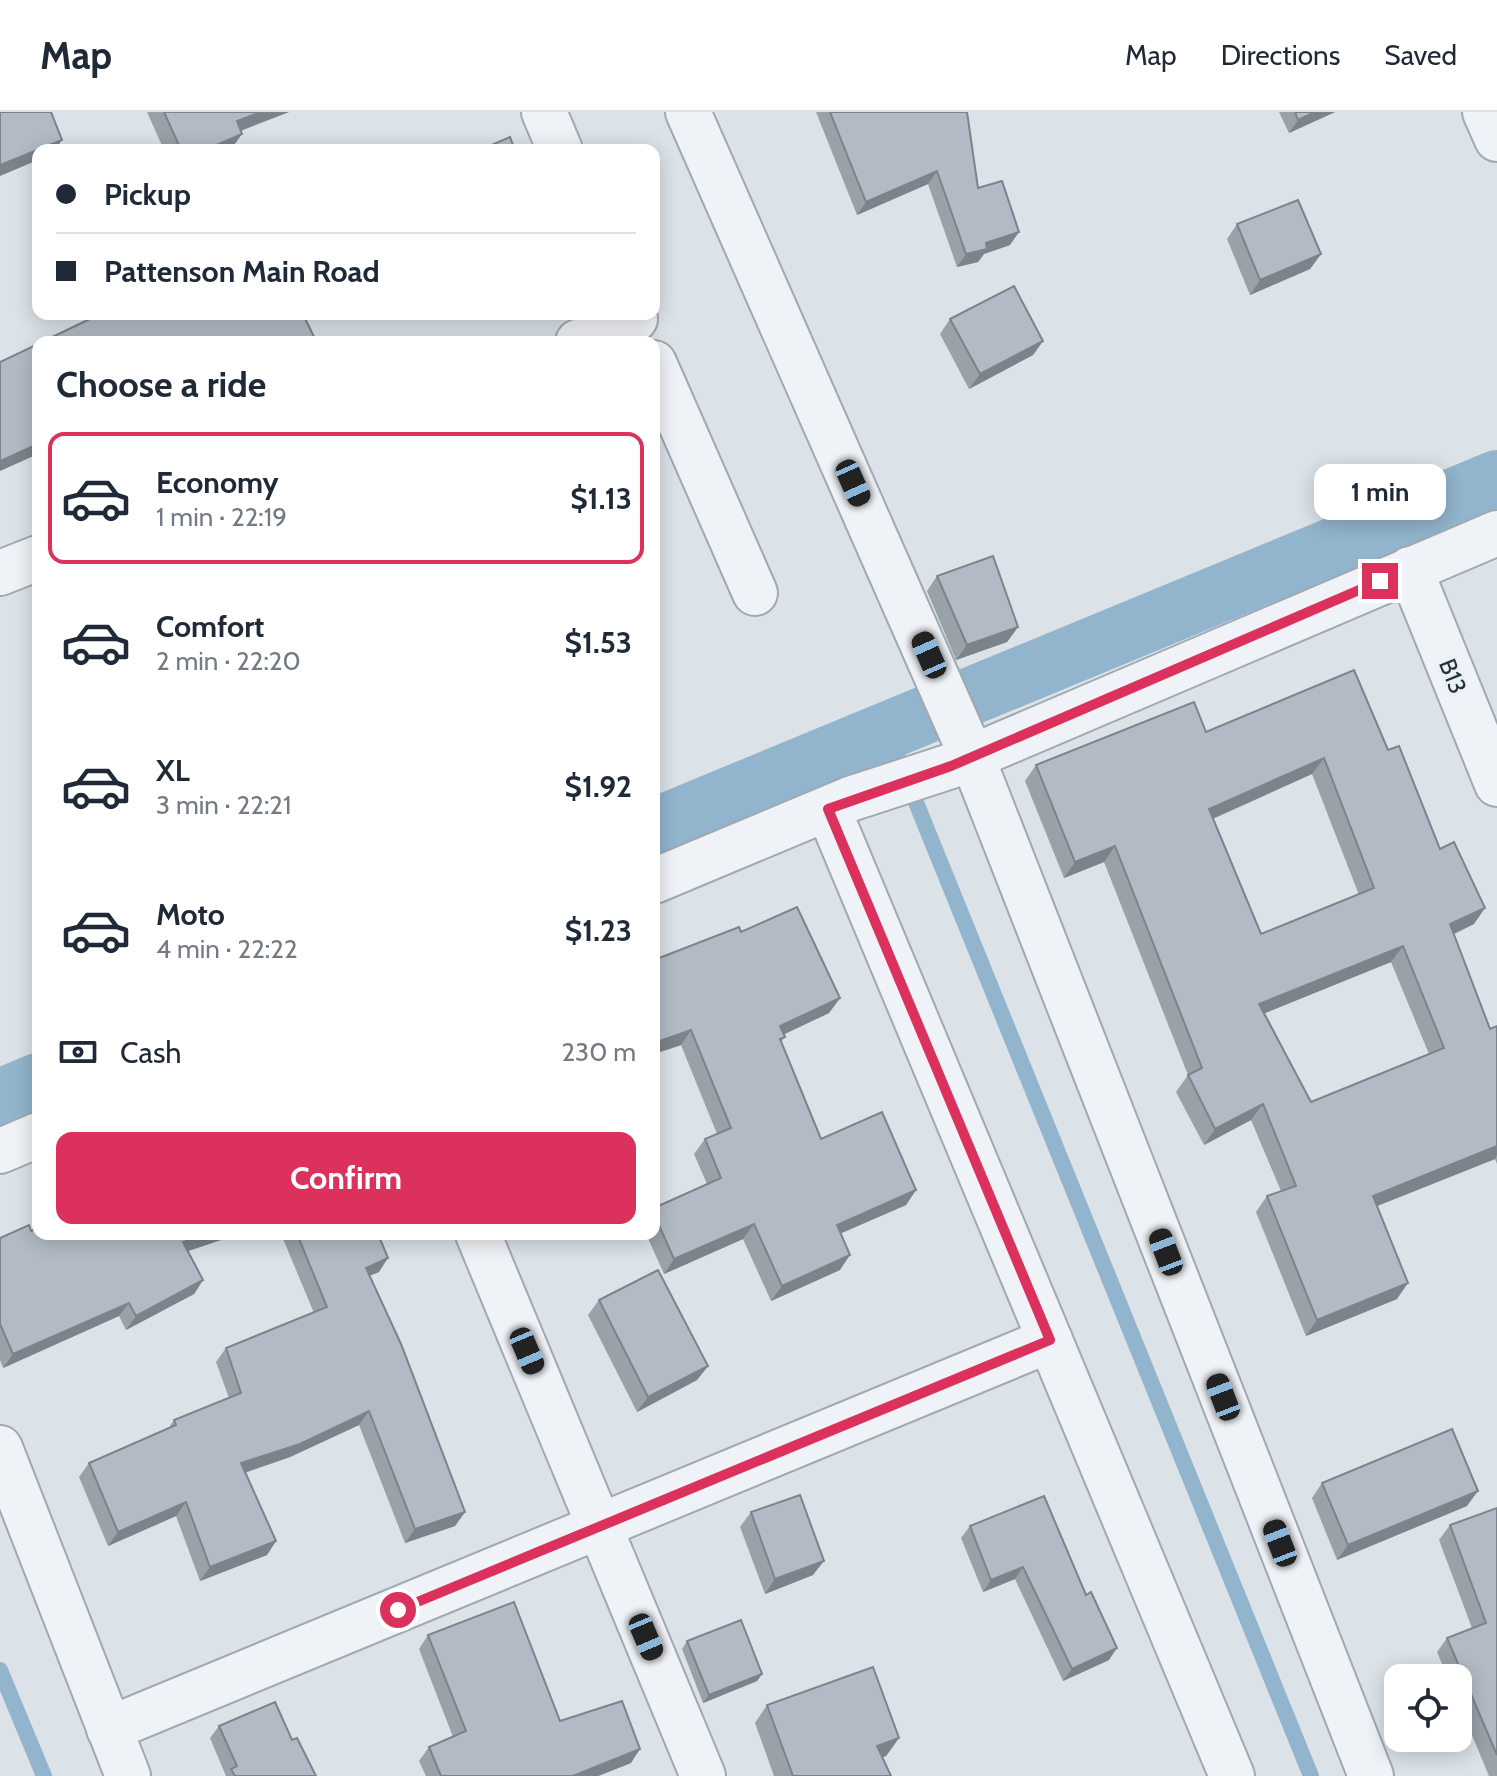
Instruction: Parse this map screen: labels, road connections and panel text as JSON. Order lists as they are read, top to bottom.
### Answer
{
  "streets": {
    "street": ["B13"]
  },
  "page": {
    "header": "Map",
    "nav": ["Map", "Directions", "Saved"],
    "banner": ["Pickup", "Pattenson Main Road"],
    "heading": "Choose a ride",
    "list": [
      {
        "name": "Economy",
        "note": "1 min · 22:19",
        "value": "$1.13"
      },
      {
        "name": "Comfort",
        "note": "2 min · 22:20",
        "value": "$1.53"
      },
      {
        "name": "XL",
        "note": "3 min · 22:21",
        "value": "$1.92"
      },
      {
        "name": "Moto",
        "note": "4 min · 22:22",
        "value": "$1.23"
      }
    ],
    "bubble": "1 min",
    "pay": ["Cash", "230 m"],
    "buttons": "Confirm"
  }
}
